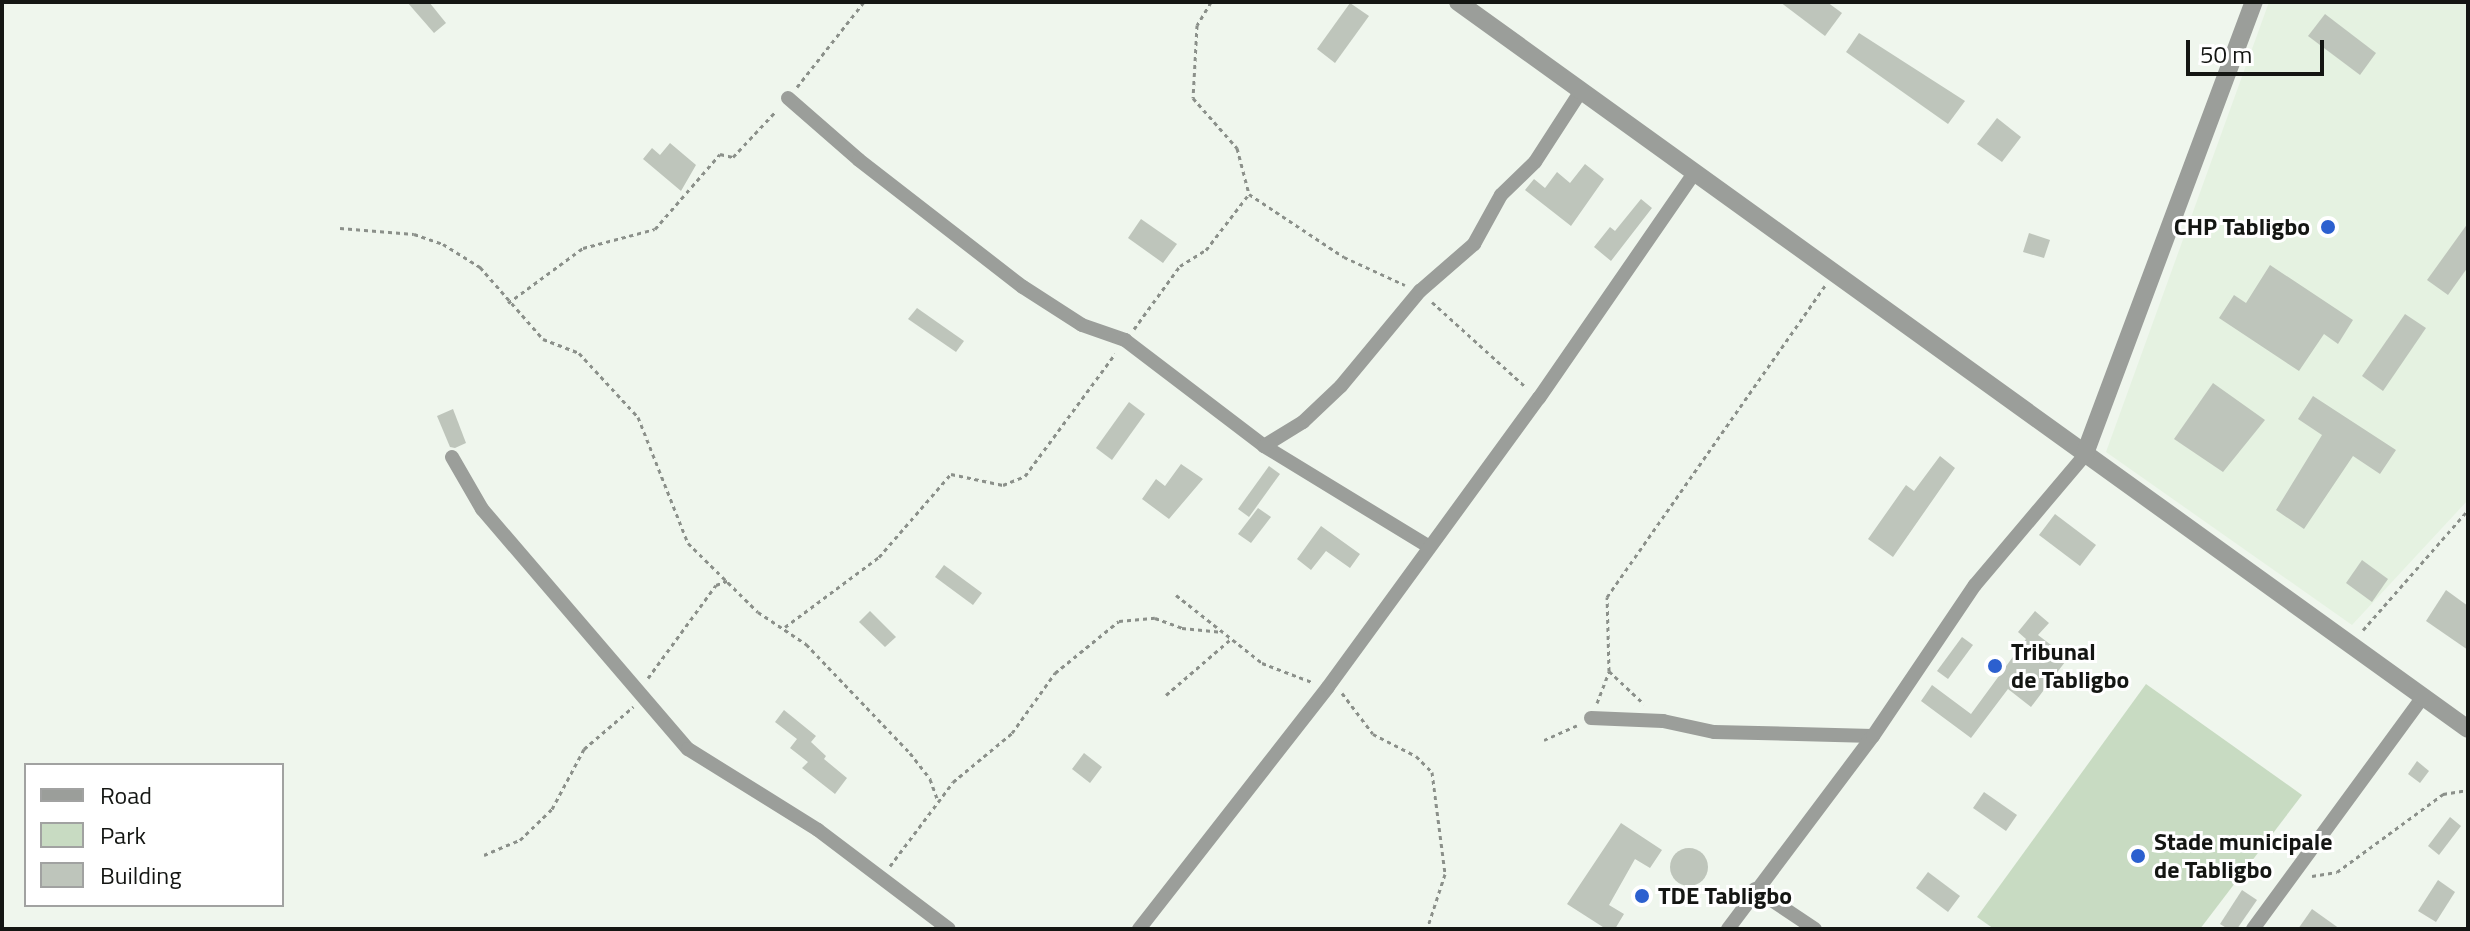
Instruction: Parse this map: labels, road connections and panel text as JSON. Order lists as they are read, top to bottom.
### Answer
{
  "places": [
    "CHP Tabligbo",
    "Tribunal de Tabligbo",
    "Stade municipale de Tabligbo",
    "TDE Tabligbo"
  ],
  "legend": ["Road", "Park", "Building"],
  "scale_bar": "50 m"
}
